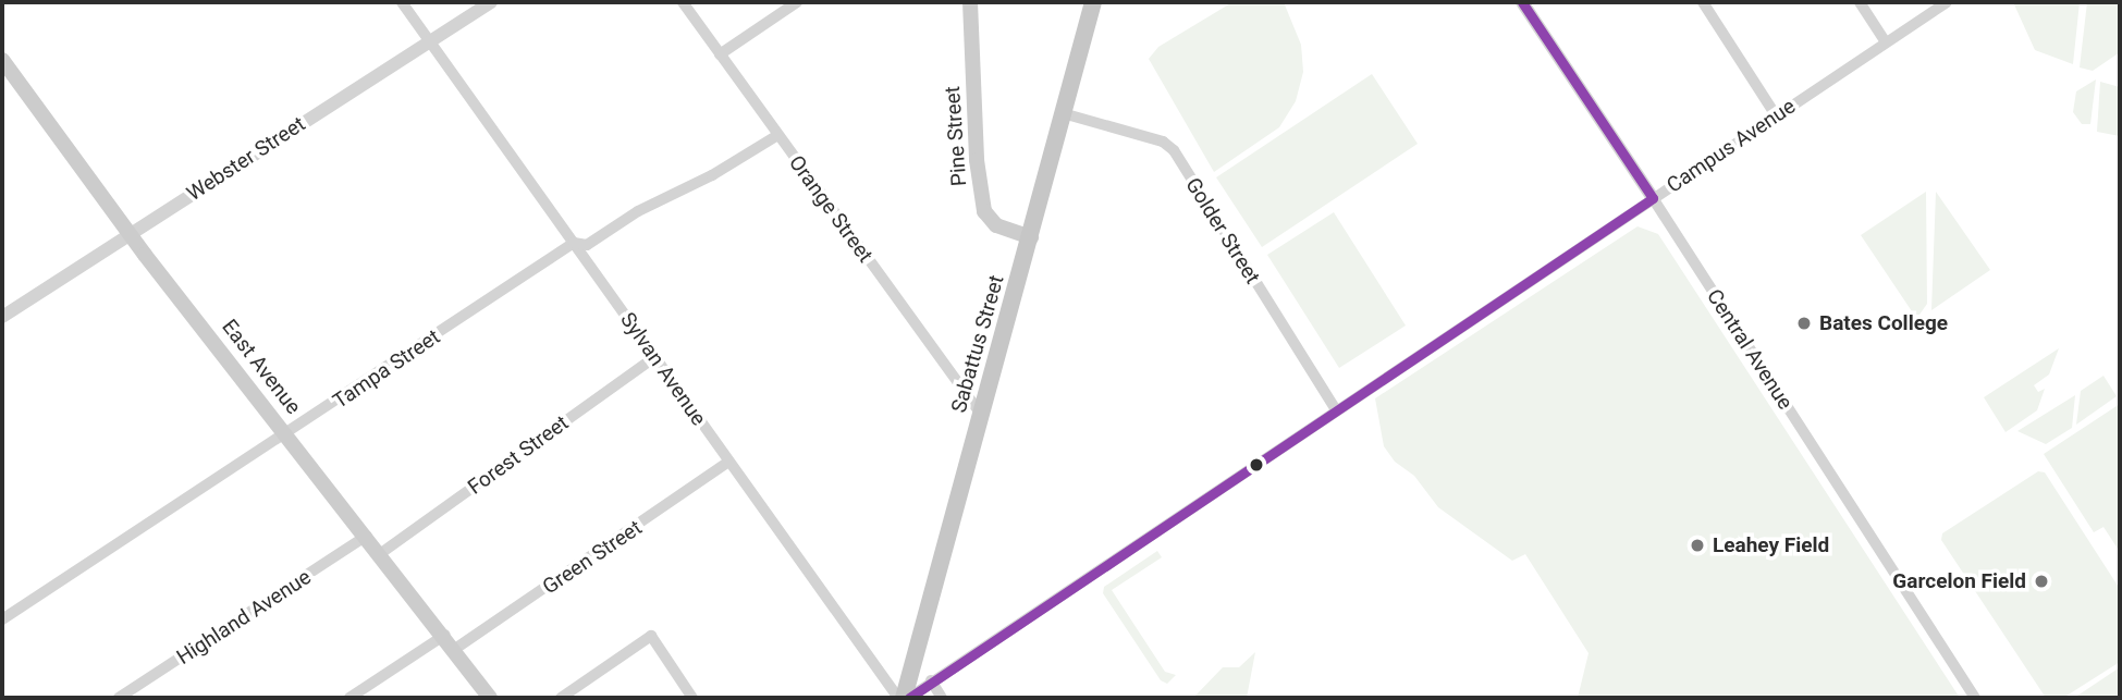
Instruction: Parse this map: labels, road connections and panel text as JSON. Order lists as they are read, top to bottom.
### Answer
{
  "streets": {
    "main road": ["Pine Street", "Sabattus Street", "East Avenue"],
    "street": [
      "Campus Avenue",
      "Webster Street",
      "Orange Street",
      "Golder Street",
      "Central Avenue",
      "Tampa Street",
      "Sylvan Avenue",
      "Forest Street",
      "Green Street",
      "Highland Avenue"
    ]
  },
  "crossings": [
    ["Pine Street", "Sabattus Street"],
    ["Campus Avenue", "Golder Street"],
    ["Campus Avenue", "Sabattus Street"],
    ["Campus Avenue", "Central Avenue"],
    ["Campus Avenue", "Sylvan Avenue"],
    ["Webster Street", "East Avenue"],
    ["Webster Street", "Sylvan Avenue"],
    ["Orange Street", "Sabattus Street"],
    ["Orange Street", "Tampa Street"],
    ["Golder Street", "Sabattus Street"],
    ["Sabattus Street", "Sylvan Avenue"],
    ["East Avenue", "Tampa Street"],
    ["East Avenue", "Forest Street"],
    ["East Avenue", "Green Street"],
    ["East Avenue", "Highland Avenue"],
    ["Tampa Street", "Sylvan Avenue"],
    ["Sylvan Avenue", "Forest Street"],
    ["Sylvan Avenue", "Green Street"]
  ],
  "places": ["Bates College", "Leahey Field", "Garcelon Field"]
}
